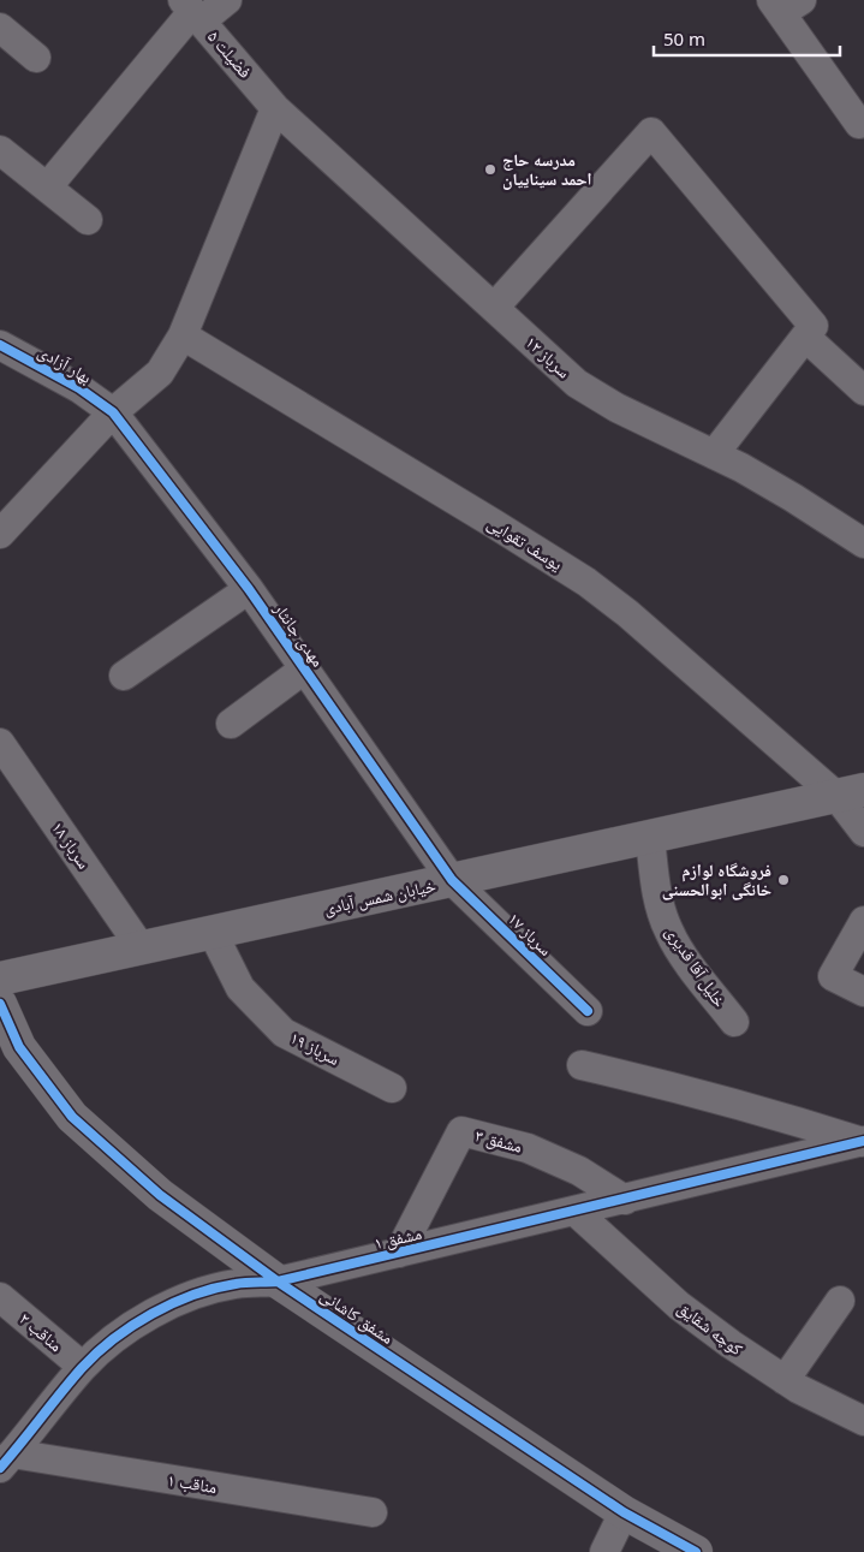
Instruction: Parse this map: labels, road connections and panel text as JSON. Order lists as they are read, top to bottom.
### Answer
{
  "streets": {
    "street": [
      "فضیلت ۵",
      "سرباز ۱۲",
      "بهار آزادی",
      "یوسف تقوایی",
      "مهدی جانثار",
      "سرباز ۱۸",
      "خیابان شمس آبادی",
      "سرباز ۱۷",
      "خلیل آقا قدیری",
      "سرباز ۱۹",
      "مشفق ۳",
      "مشفق ۱",
      "مشفق کاشانی",
      "کوچه شقایق",
      "مناقب ۲",
      "مناقب ۱"
    ]
  },
  "crossings": [
    ["فضیلت ۵", "سرباز ۱۲"],
    ["بهار آزادی", "مهدی جانثار"],
    ["یوسف تقوایی", "خیابان شمس آبادی"],
    ["مهدی جانثار", "خیابان شمس آبادی"],
    ["مهدی جانثار", "سرباز ۱۷"],
    ["سرباز ۱۸", "خیابان شمس آبادی"],
    ["خیابان شمس آبادی", "سرباز ۱۷"],
    ["خیابان شمس آبادی", "خلیل آقا قدیری"],
    ["خیابان شمس آبادی", "سرباز ۱۹"],
    ["مشفق ۳", "مشفق ۱"],
    ["مشفق ۱", "مشفق کاشانی"],
    ["مشفق ۱", "کوچه شقایق"],
    ["مشفق ۱", "مناقب ۲"],
    ["مشفق ۱", "مناقب ۱"]
  ],
  "places": ["مدرسه حاج احمد سیناییان", "فروشگاه لوازم خانگی ابوالحسنی"],
  "scale_bar": "50 m"
}
